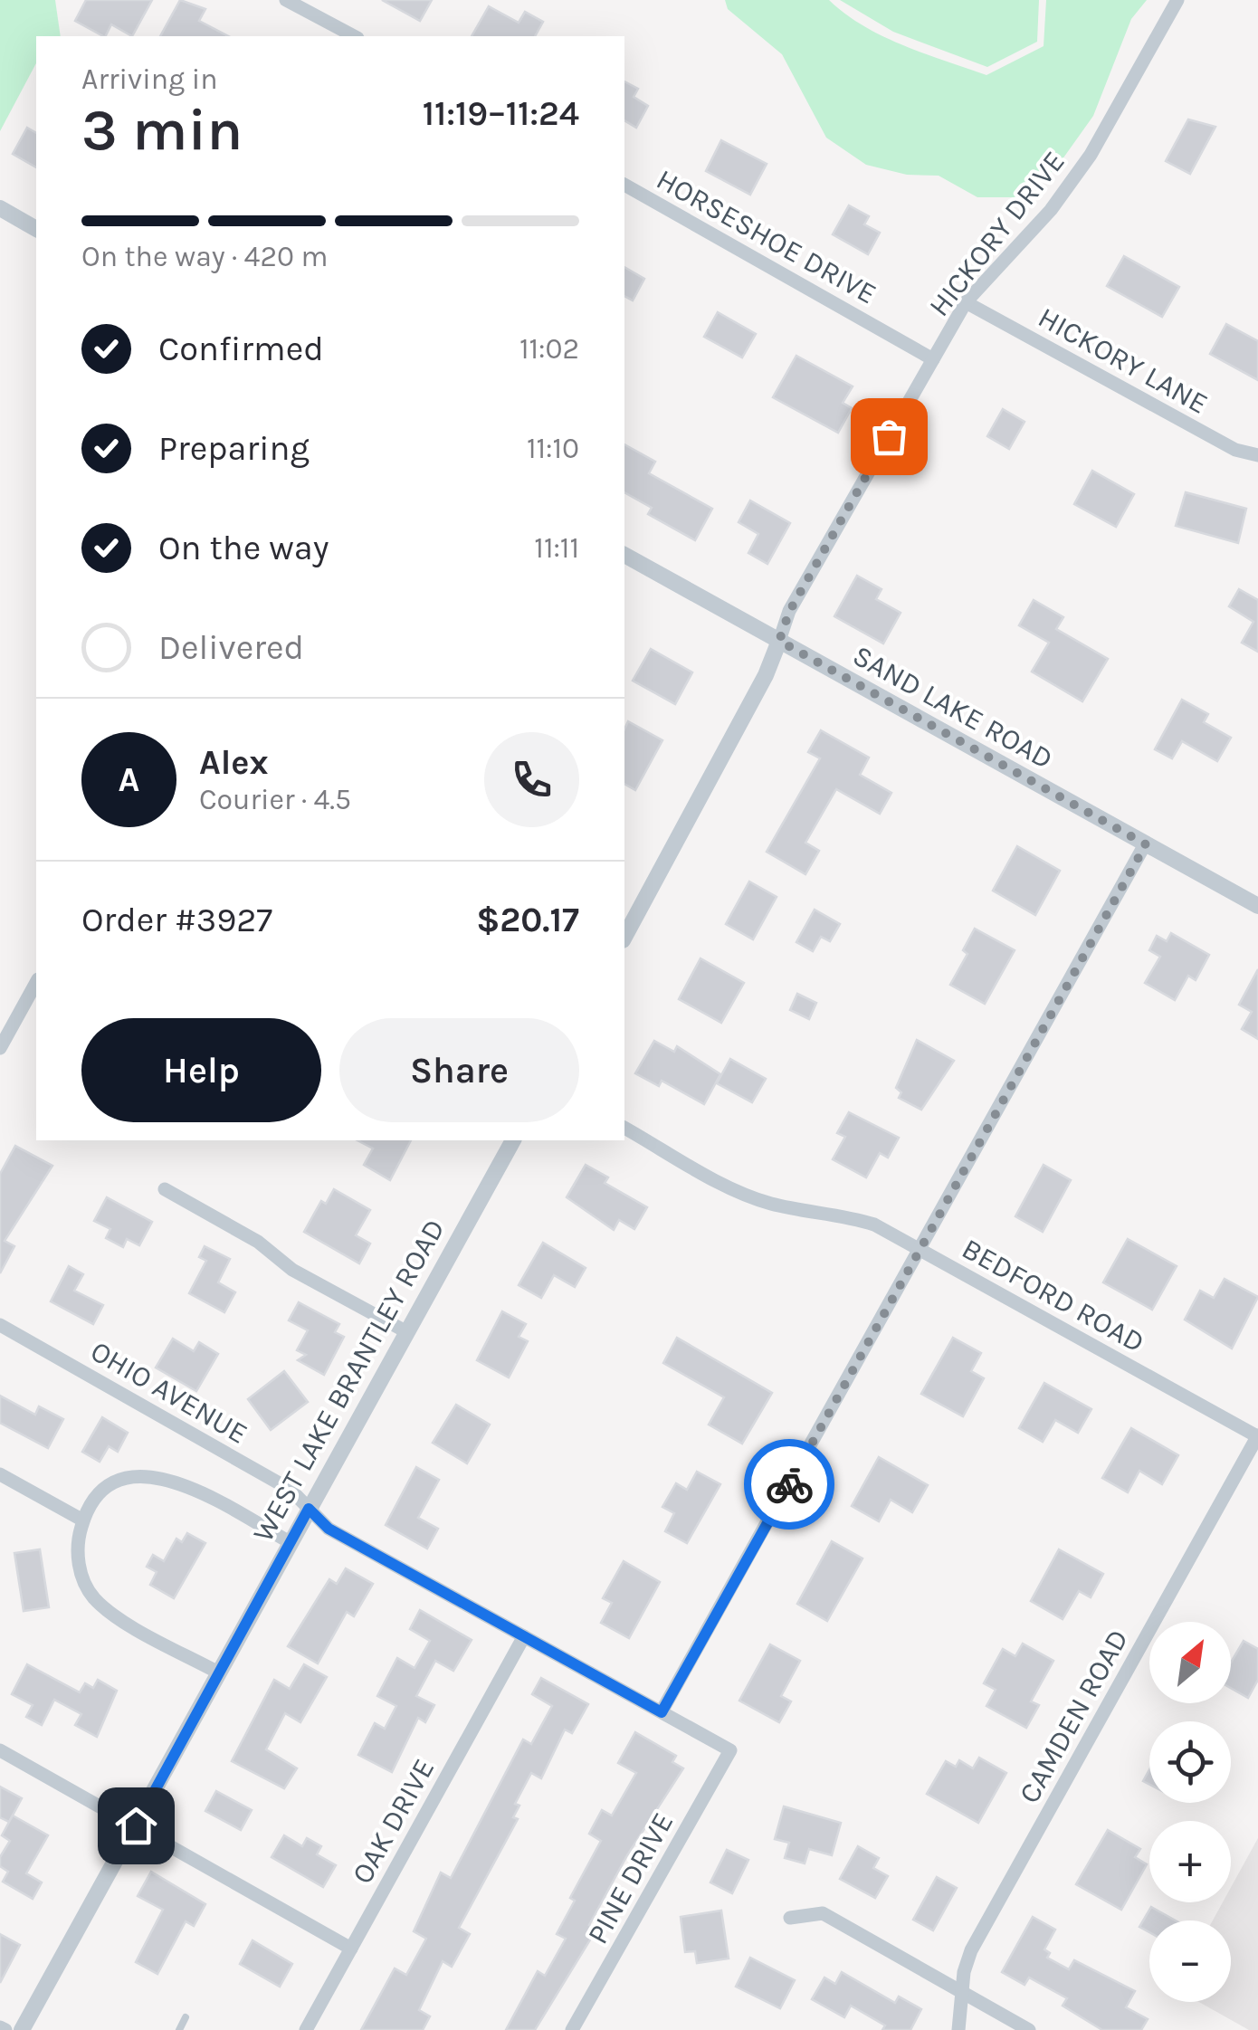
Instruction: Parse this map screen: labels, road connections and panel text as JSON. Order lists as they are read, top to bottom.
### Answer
{
  "streets": {
    "street": [
      "HICKORY DRIVE",
      "HORSESHOE DRIVE",
      "HICKORY LANE",
      "SAND LAKE ROAD",
      "BEDFORD ROAD",
      "WEST LAKE BRANTLEY ROAD",
      "OHIO AVENUE",
      "CAMDEN ROAD",
      "OAK DRIVE",
      "PINE DRIVE"
    ]
  },
  "crossings": [
    ["HICKORY DRIVE", "HORSESHOE DRIVE"],
    ["HICKORY DRIVE", "HICKORY LANE"],
    ["HICKORY DRIVE", "SAND LAKE ROAD"],
    ["BEDFORD ROAD", "CAMDEN ROAD"],
    ["WEST LAKE BRANTLEY ROAD", "OHIO AVENUE"],
    ["OHIO AVENUE", "OAK DRIVE"],
    ["OHIO AVENUE", "PINE DRIVE"]
  ],
  "north": "top right",
  "page": {
    "heading": ["3 min", "Arriving in", "11:19–11:24"],
    "panel": [
      "Alex",
      "Courier · 4.5",
      "Order #3927",
      "$20.17"
    ],
    "bar": "On the way · 420 m",
    "list": [
      ["Confirmed", "11:02"],
      ["Preparing", "11:10"],
      ["On the way", "11:11"],
      "Delivered"
    ],
    "round": "A",
    "buttons": ["Help", "Share"],
    "map_buttons": ["+", "−"]
  }
}
